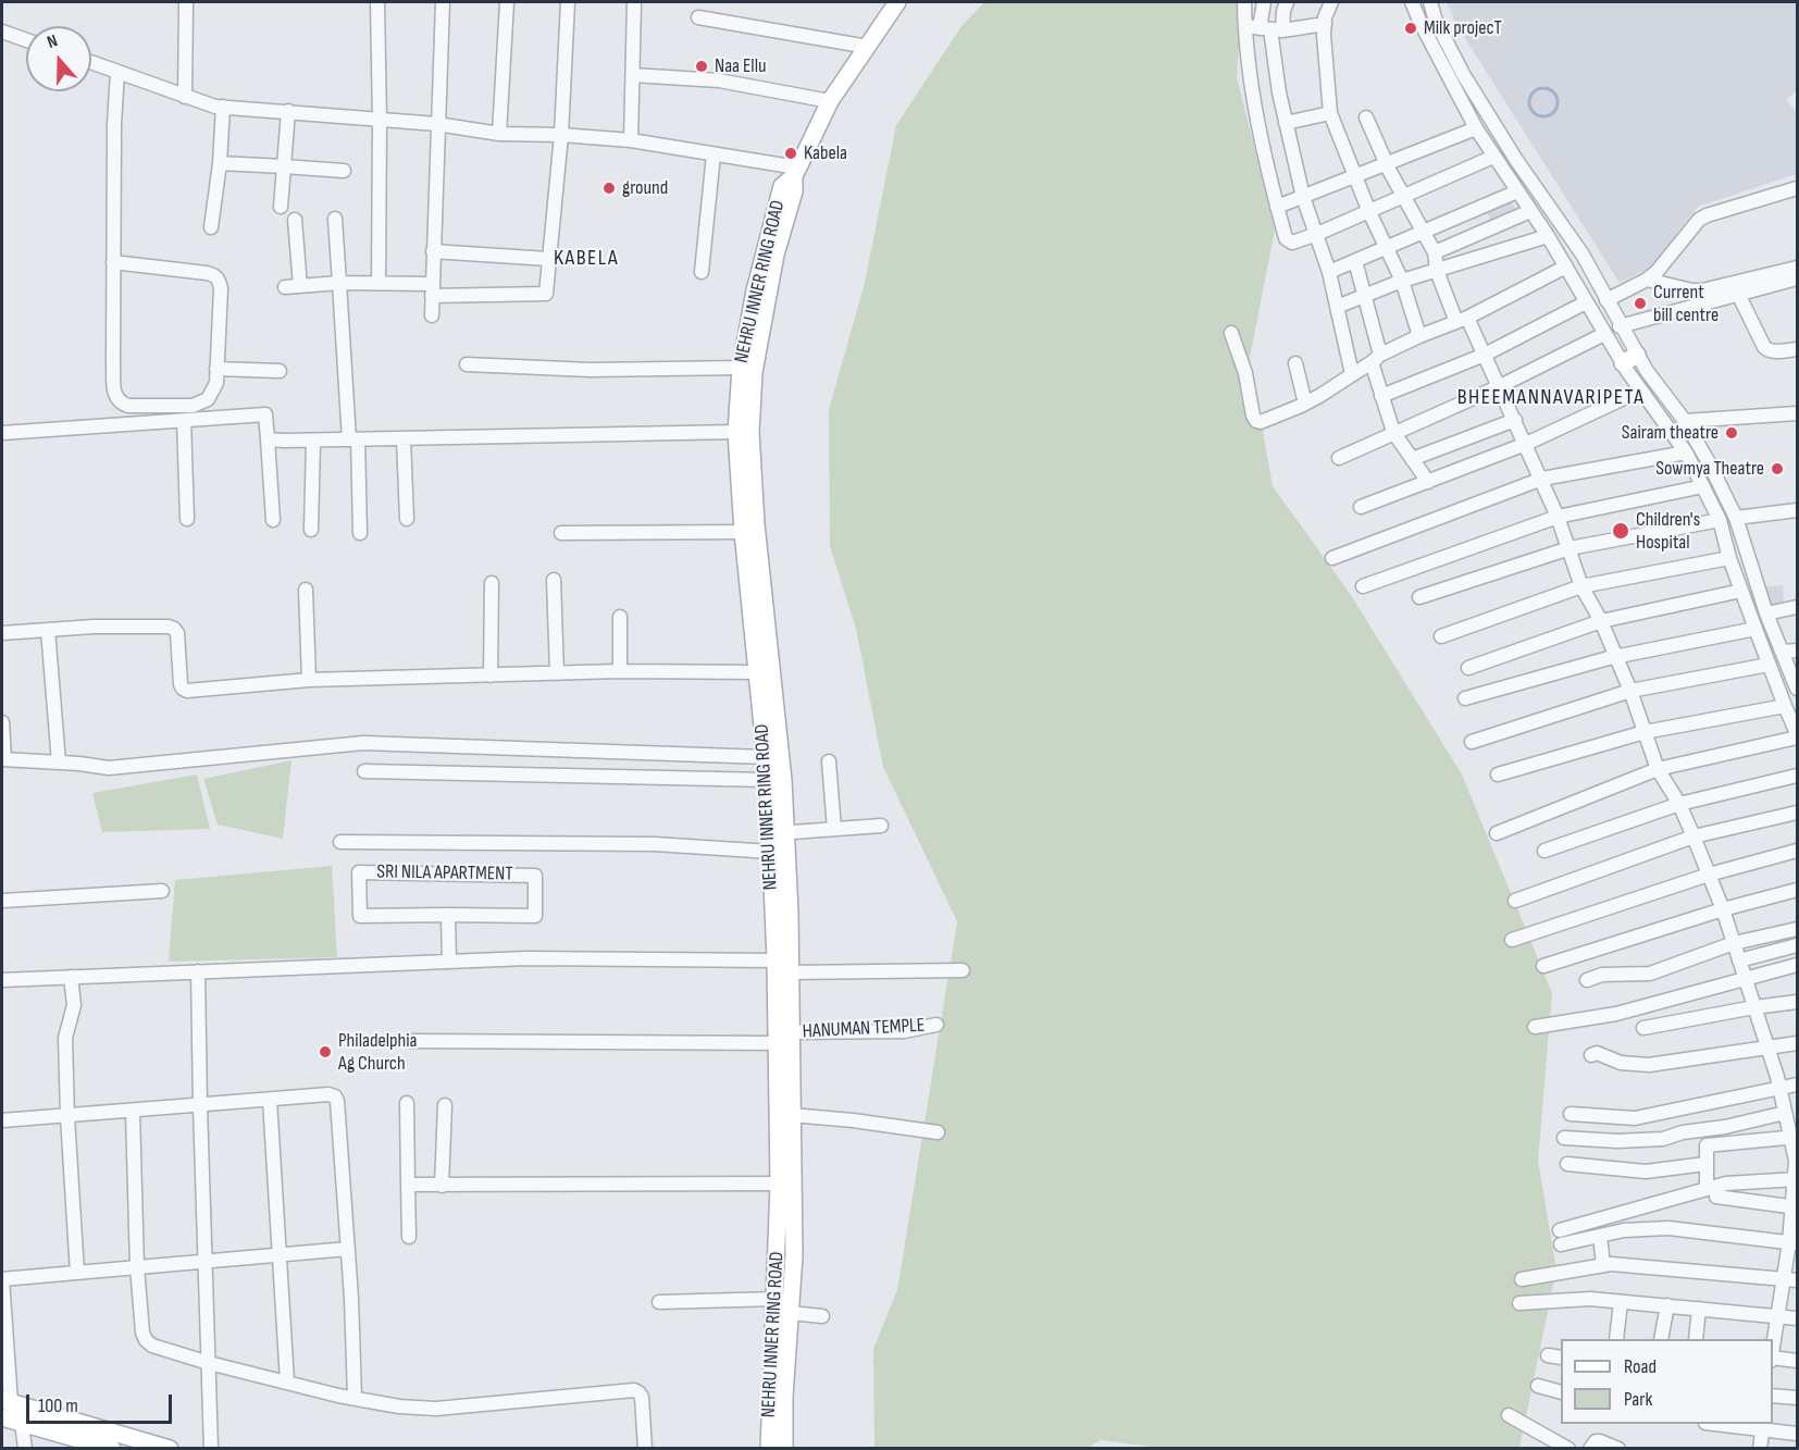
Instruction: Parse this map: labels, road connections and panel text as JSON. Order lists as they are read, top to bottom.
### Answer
{
  "streets": {
    "main road": ["NEHRU INNER RING ROAD"],
    "street": ["SRI NILA APARTMENT", "HANUMAN TEMPLE"]
  },
  "crossings": [
    ["NEHRU INNER RING ROAD", "HANUMAN TEMPLE"]
  ],
  "districts": ["KABELA", "BHEEMANNAVARIPETA"],
  "places": [
    "Milk projecT",
    "Naa Ellu",
    "Kabela",
    "ground",
    "Current bill centre",
    "Sairam theatre",
    "Sowmya Theatre",
    "Children's Hospital",
    "Philadelphia Ag Church"
  ],
  "legend": ["Road", "Park"],
  "scale_bar": "100 m",
  "north": "top"
}
